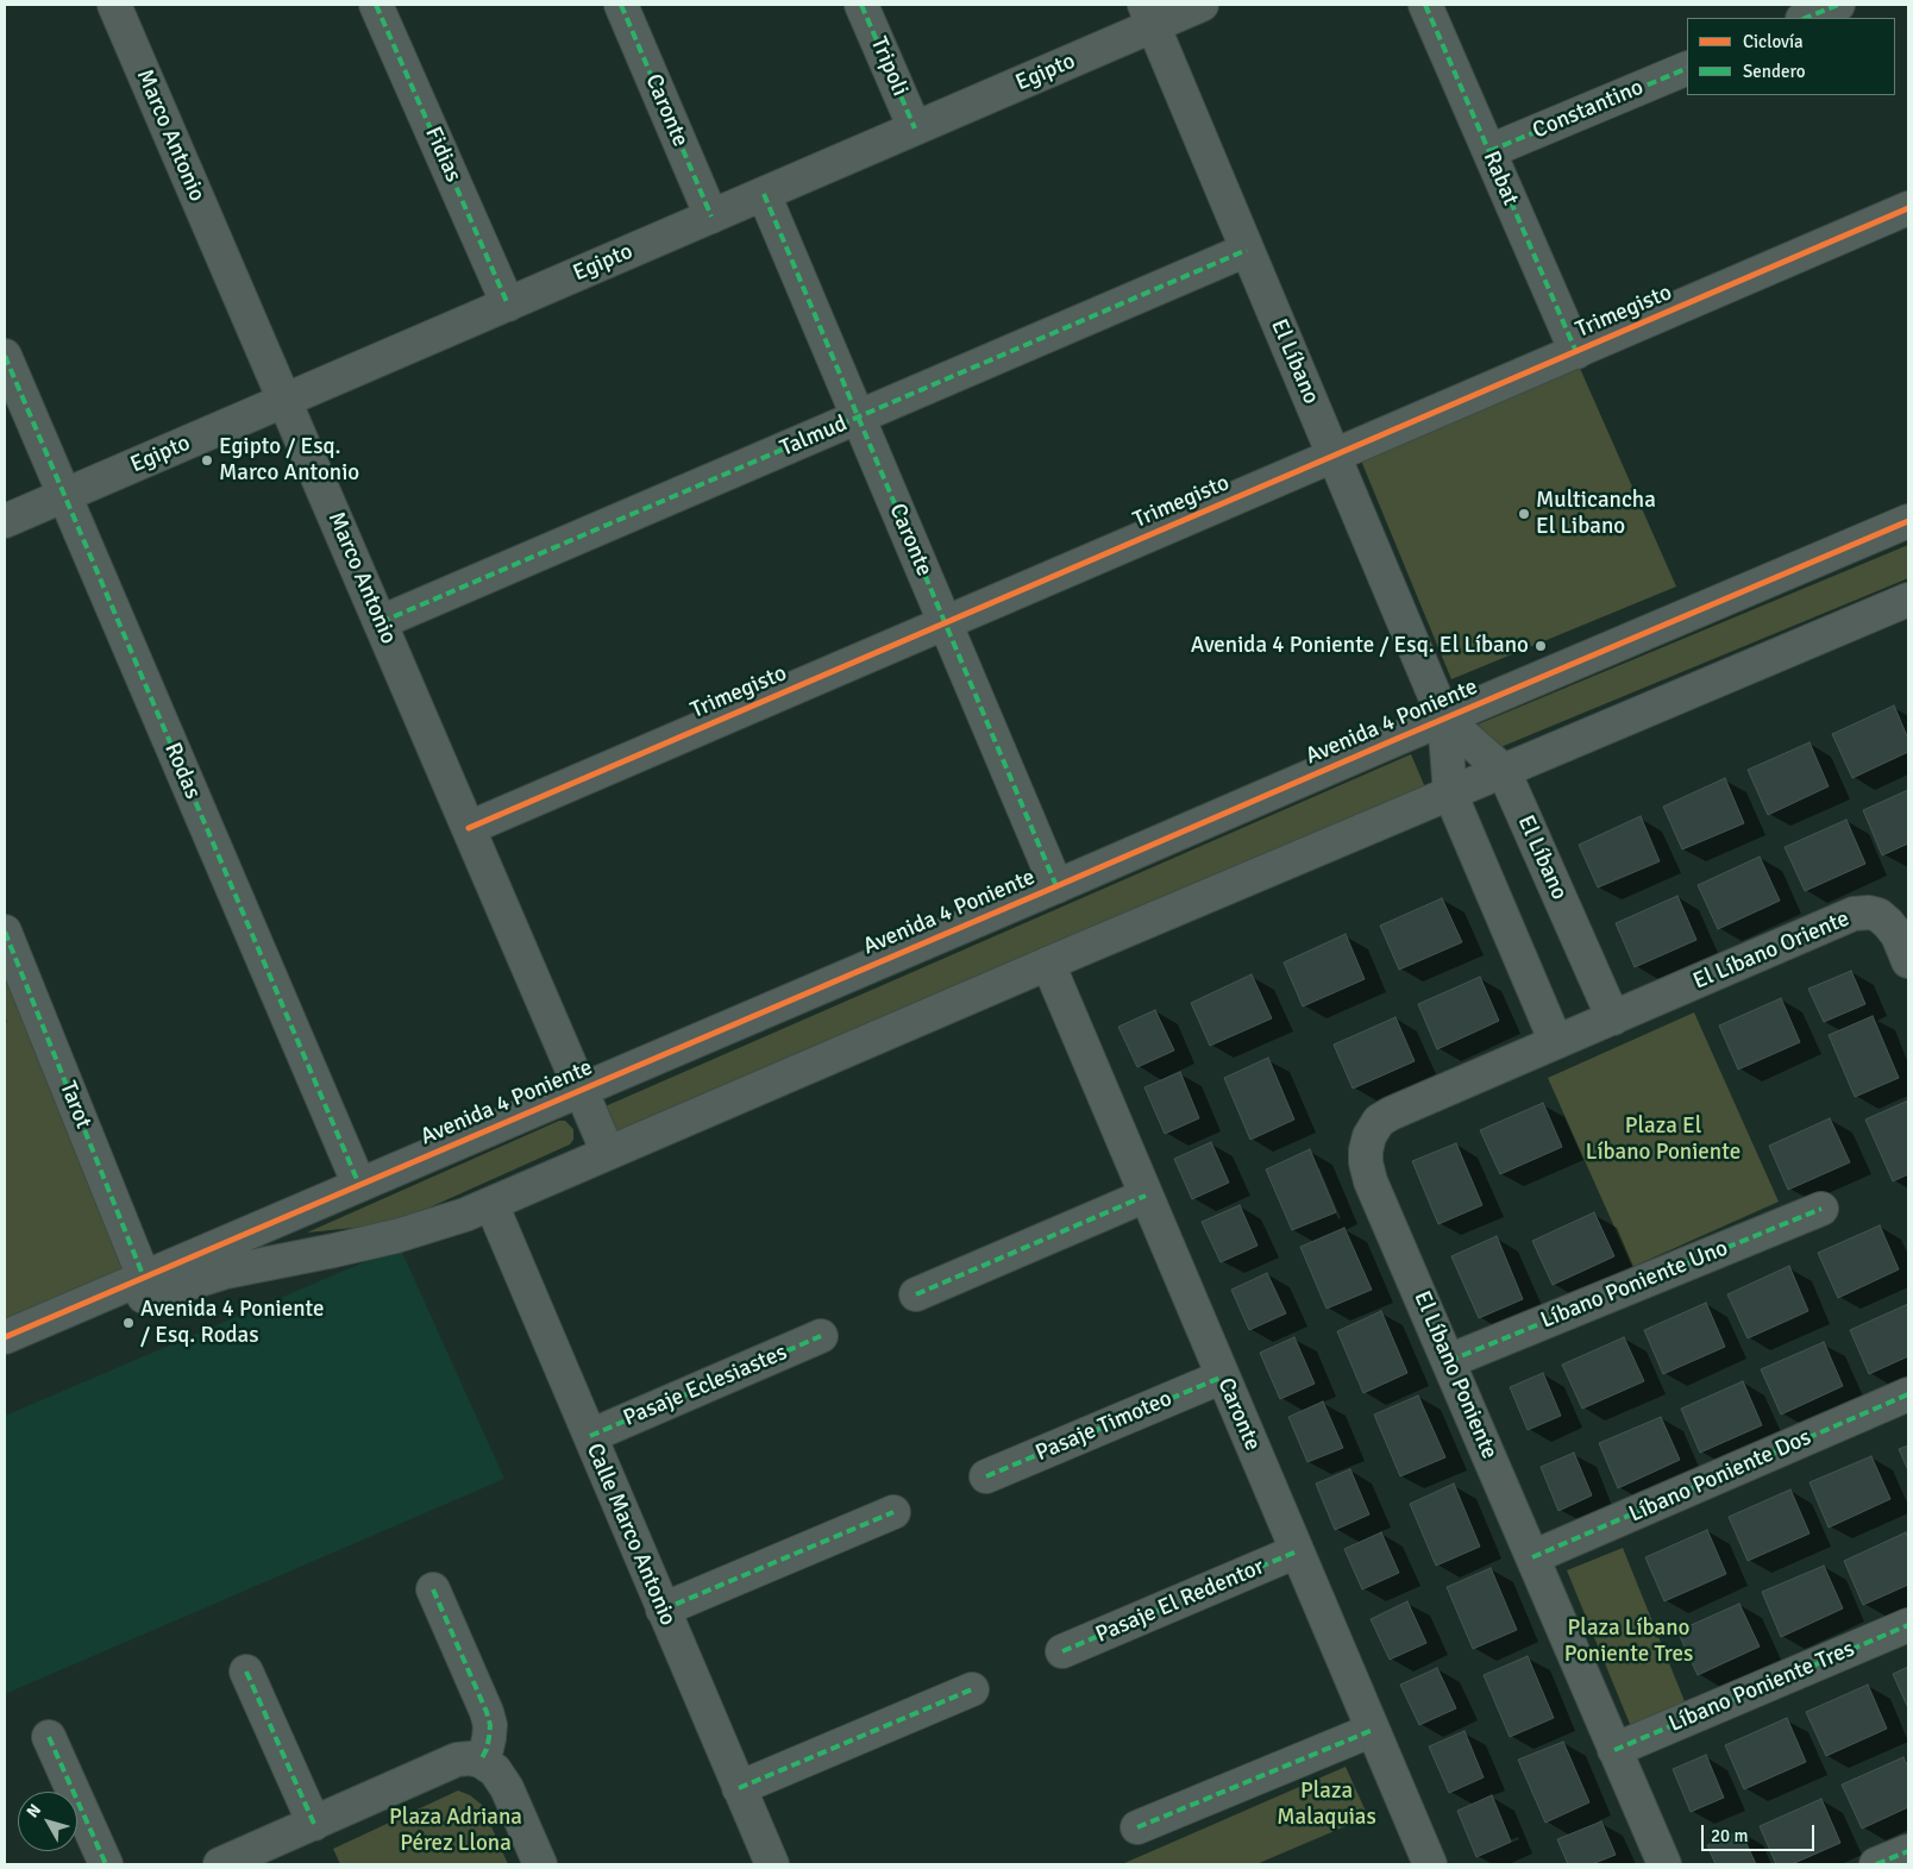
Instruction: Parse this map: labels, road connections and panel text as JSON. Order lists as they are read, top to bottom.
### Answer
{
  "streets": {
    "street": [
      "Tripoli",
      "Egipto",
      "Constantino",
      "Caronte",
      "Marco Antonio",
      "Fidias",
      "Rabat",
      "Trimegisto",
      "El Líbano",
      "Talmud",
      "Avenida 4 Poniente",
      "Rodas",
      "El Líbano Oriente",
      "Tarot",
      "Líbano Poniente Uno",
      "El Líbano Poniente",
      "Pasaje Eclesiastes",
      "Pasaje Timoteo",
      "Líbano Poniente Dos",
      "Calle Marco Antonio",
      "Pasaje El Redentor",
      "Líbano Poniente Tres"
    ]
  },
  "crossings": [
    ["Tripoli", "Egipto"],
    ["Egipto", "Caronte"],
    ["Egipto", "Marco Antonio"],
    ["Egipto", "Fidias"],
    ["Egipto", "El Líbano"],
    ["Egipto", "Rodas"],
    ["Constantino", "Rabat"],
    ["Caronte", "Trimegisto"],
    ["Caronte", "Talmud"],
    ["Caronte", "Avenida 4 Poniente"],
    ["Caronte", "Pasaje Timoteo"],
    ["Caronte", "Pasaje El Redentor"],
    ["Marco Antonio", "Trimegisto"],
    ["Marco Antonio", "Talmud"],
    ["Marco Antonio", "Avenida 4 Poniente"],
    ["Rabat", "Trimegisto"],
    ["Trimegisto", "El Líbano"],
    ["El Líbano", "Talmud"],
    ["El Líbano", "Avenida 4 Poniente"],
    ["El Líbano", "El Líbano Oriente"],
    ["El Líbano", "El Líbano Poniente"],
    ["Avenida 4 Poniente", "Rodas"],
    ["Avenida 4 Poniente", "Tarot"],
    ["Avenida 4 Poniente", "Calle Marco Antonio"],
    ["El Líbano Oriente", "El Líbano Poniente"],
    ["Líbano Poniente Uno", "El Líbano Poniente"],
    ["El Líbano Poniente", "Líbano Poniente Dos"],
    ["El Líbano Poniente", "Líbano Poniente Tres"],
    ["Pasaje Eclesiastes", "Calle Marco Antonio"]
  ],
  "parks": [
    "Plaza El Líbano Poniente",
    "Plaza Líbano Poniente Tres",
    "Plaza Malaquias",
    "Plaza Adriana Pérez Llona"
  ],
  "places": [
    "Egipto / Esq. Marco Antonio",
    "Multicancha El Libano",
    "Avenida 4 Poniente / Esq. El Líbano",
    "Avenida 4 Poniente / Esq. Rodas"
  ],
  "legend": ["Ciclovía", "Sendero"],
  "scale_bar": "20 m",
  "north": "top left"
}
